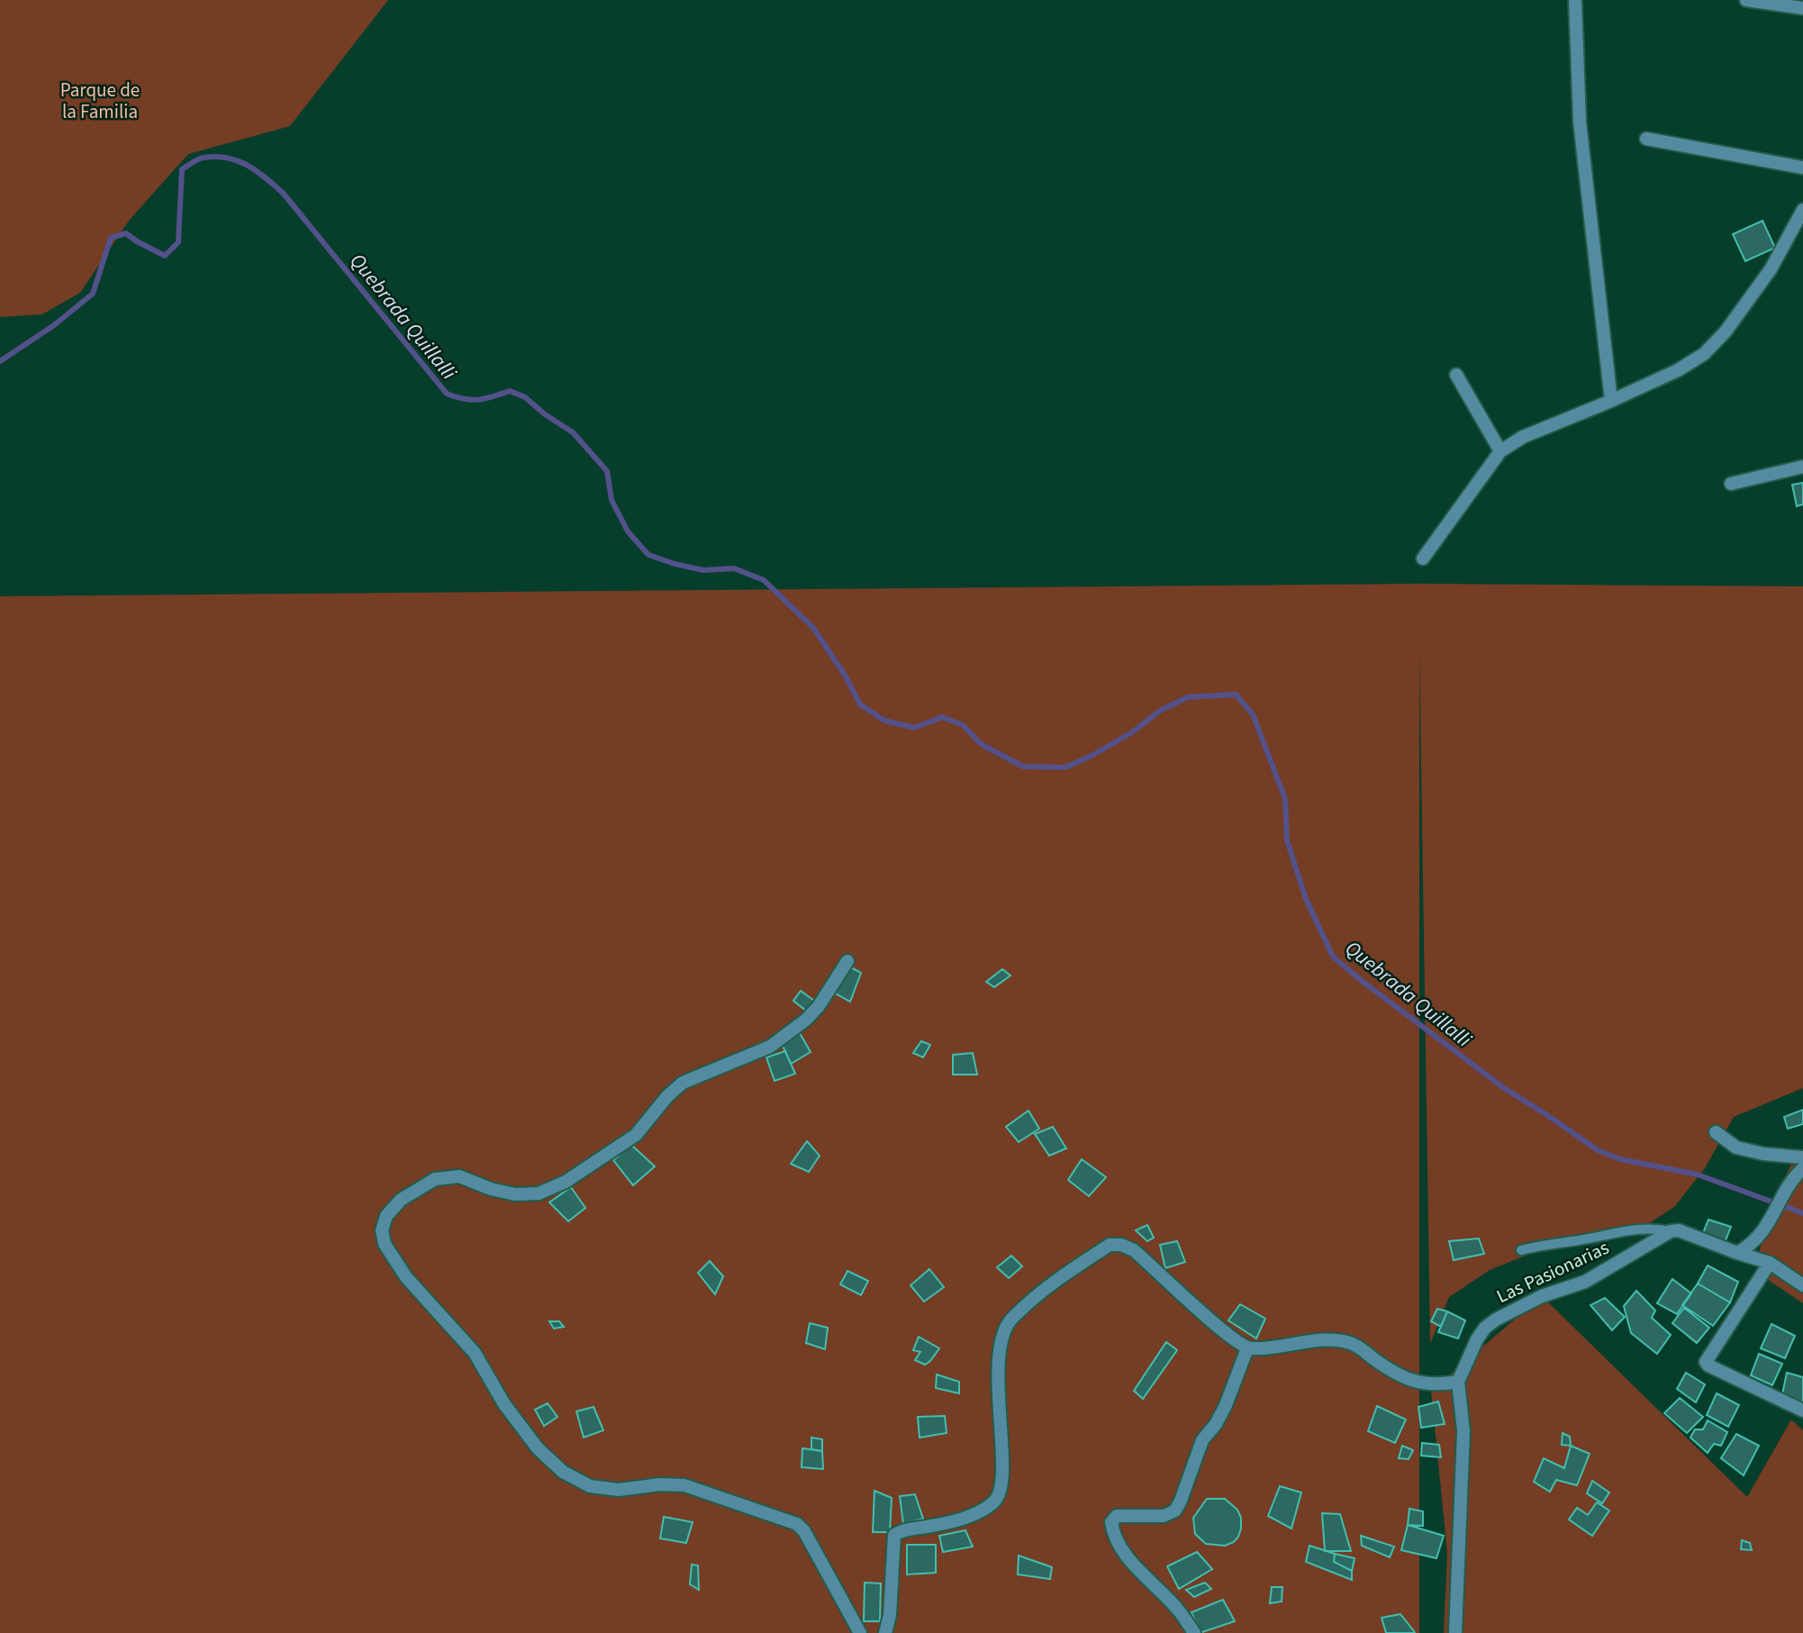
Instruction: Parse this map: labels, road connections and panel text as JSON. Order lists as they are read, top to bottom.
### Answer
{
  "streets": {
    "street": ["Las Pasionarias"]
  },
  "water": ["Quebrada Quillalli"],
  "parks": ["Parque de la Familia"]
}
